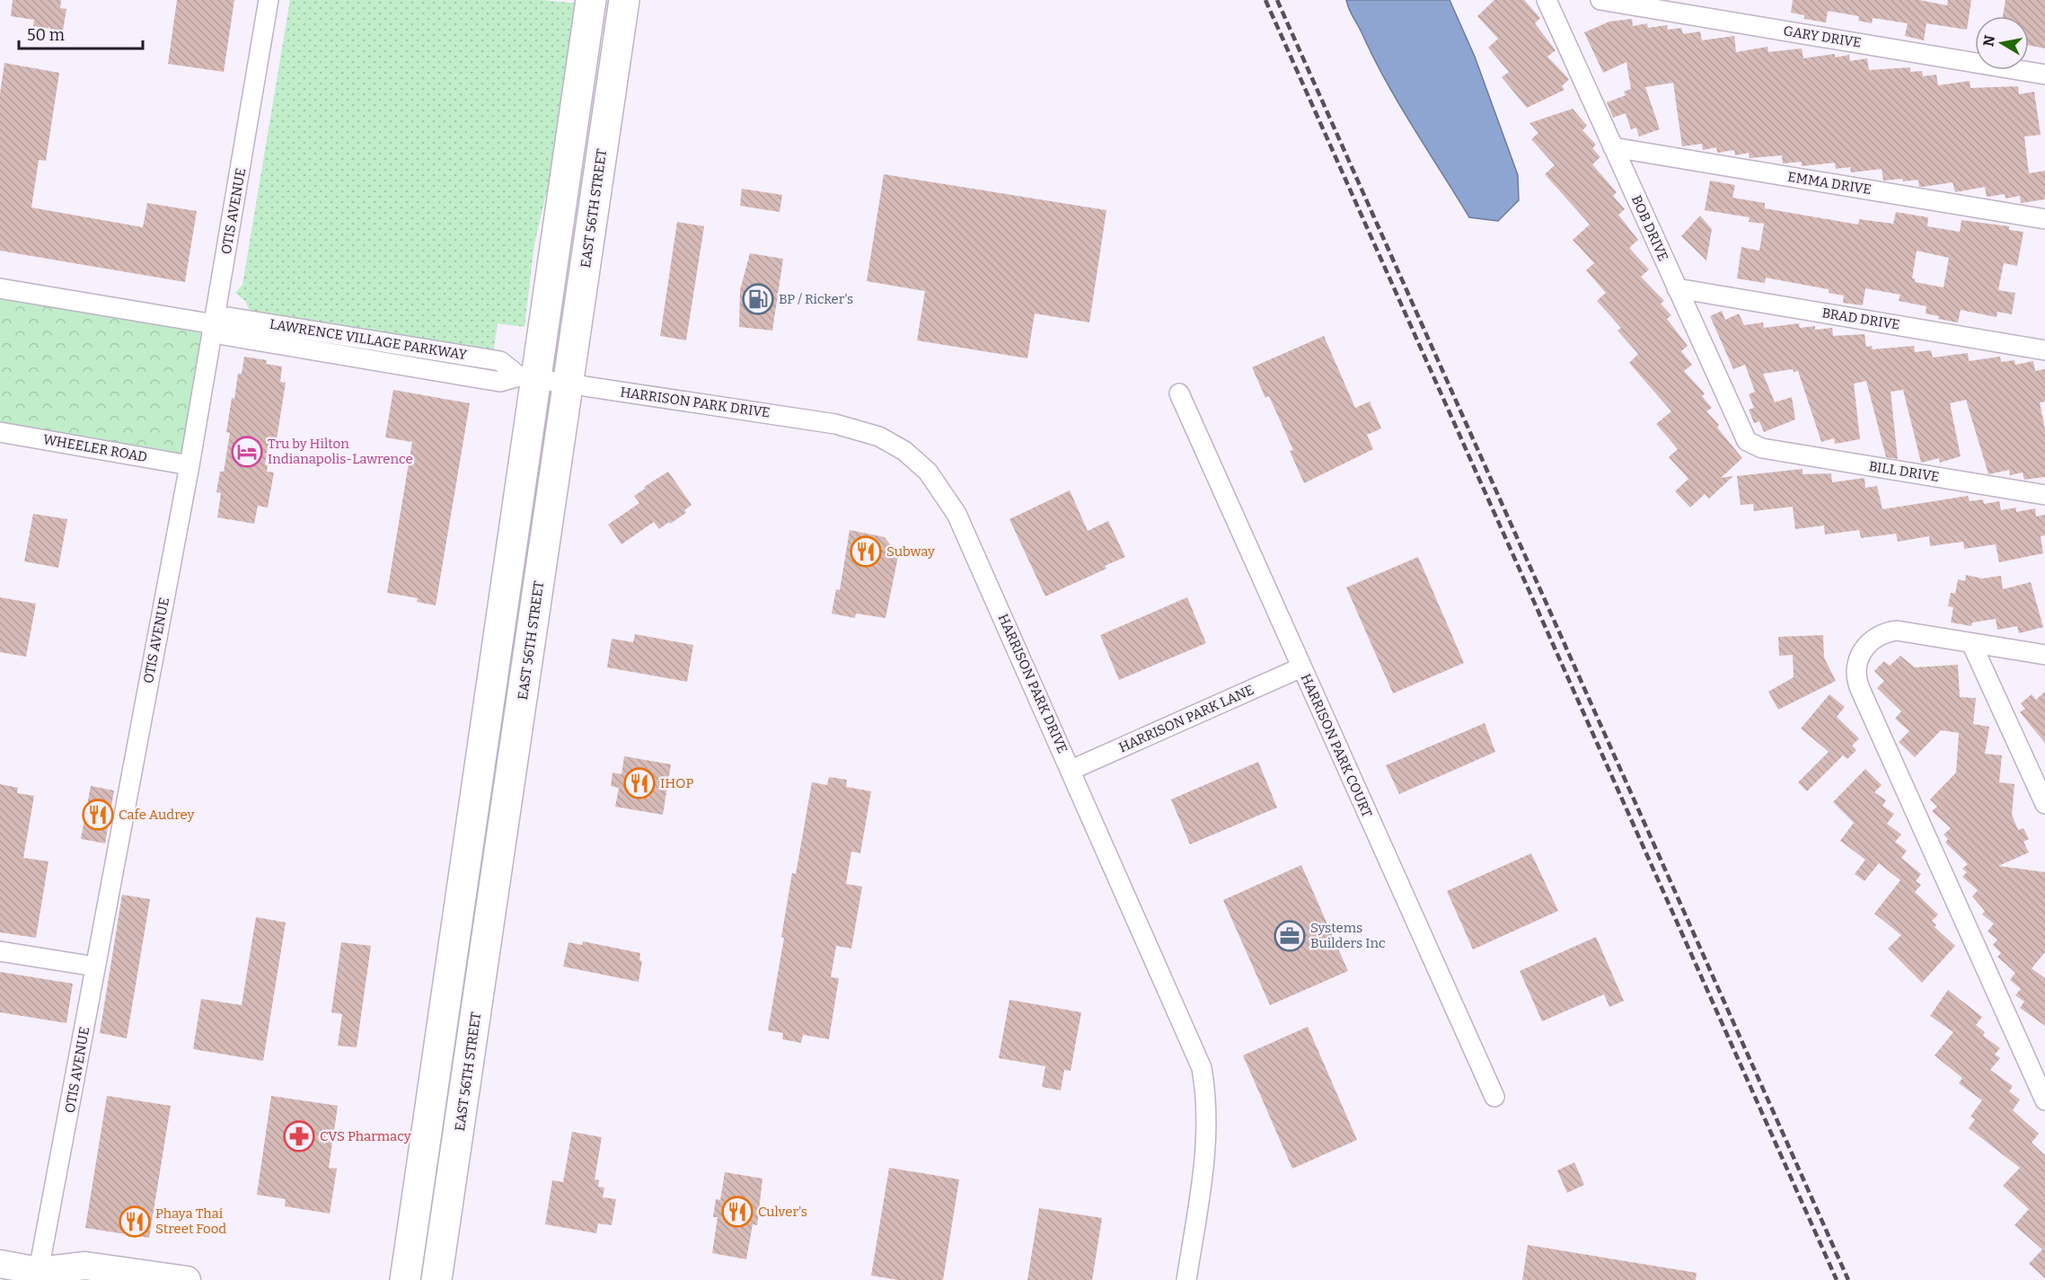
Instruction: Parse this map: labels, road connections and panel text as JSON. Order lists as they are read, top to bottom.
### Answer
{
  "streets": {
    "main road": ["EAST 56TH STREET"],
    "street": [
      "GARY DRIVE",
      "EMMA DRIVE",
      "OTIS AVENUE",
      "BOB DRIVE",
      "BRAD DRIVE",
      "LAWRENCE VILLAGE PARKWAY",
      "HARRISON PARK DRIVE",
      "WHEELER ROAD",
      "BILL DRIVE",
      "HARRISON PARK LANE",
      "HARRISON PARK COURT"
    ]
  },
  "crossings": [
    ["EMMA DRIVE", "BOB DRIVE"],
    ["EAST 56TH STREET", "LAWRENCE VILLAGE PARKWAY"],
    ["EAST 56TH STREET", "HARRISON PARK DRIVE"],
    ["OTIS AVENUE", "LAWRENCE VILLAGE PARKWAY"],
    ["OTIS AVENUE", "WHEELER ROAD"],
    ["BOB DRIVE", "BRAD DRIVE"],
    ["BOB DRIVE", "BILL DRIVE"],
    ["LAWRENCE VILLAGE PARKWAY", "HARRISON PARK DRIVE"],
    ["HARRISON PARK DRIVE", "HARRISON PARK LANE"],
    ["HARRISON PARK LANE", "HARRISON PARK COURT"]
  ],
  "places": {
    "fuel station": ["BP / Ricker's"],
    "hotel": ["Tru by Hilton Indianapolis-Lawrence"],
    "restaurant": [
      "Subway",
      "IHOP",
      "Cafe Audrey",
      "Culver's",
      "Phaya Thai Street Food"
    ],
    "office": ["Systems Builders Inc"],
    "pharmacy": ["CVS Pharmacy"]
  },
  "scale_bar": "50 m",
  "north": "left"
}
